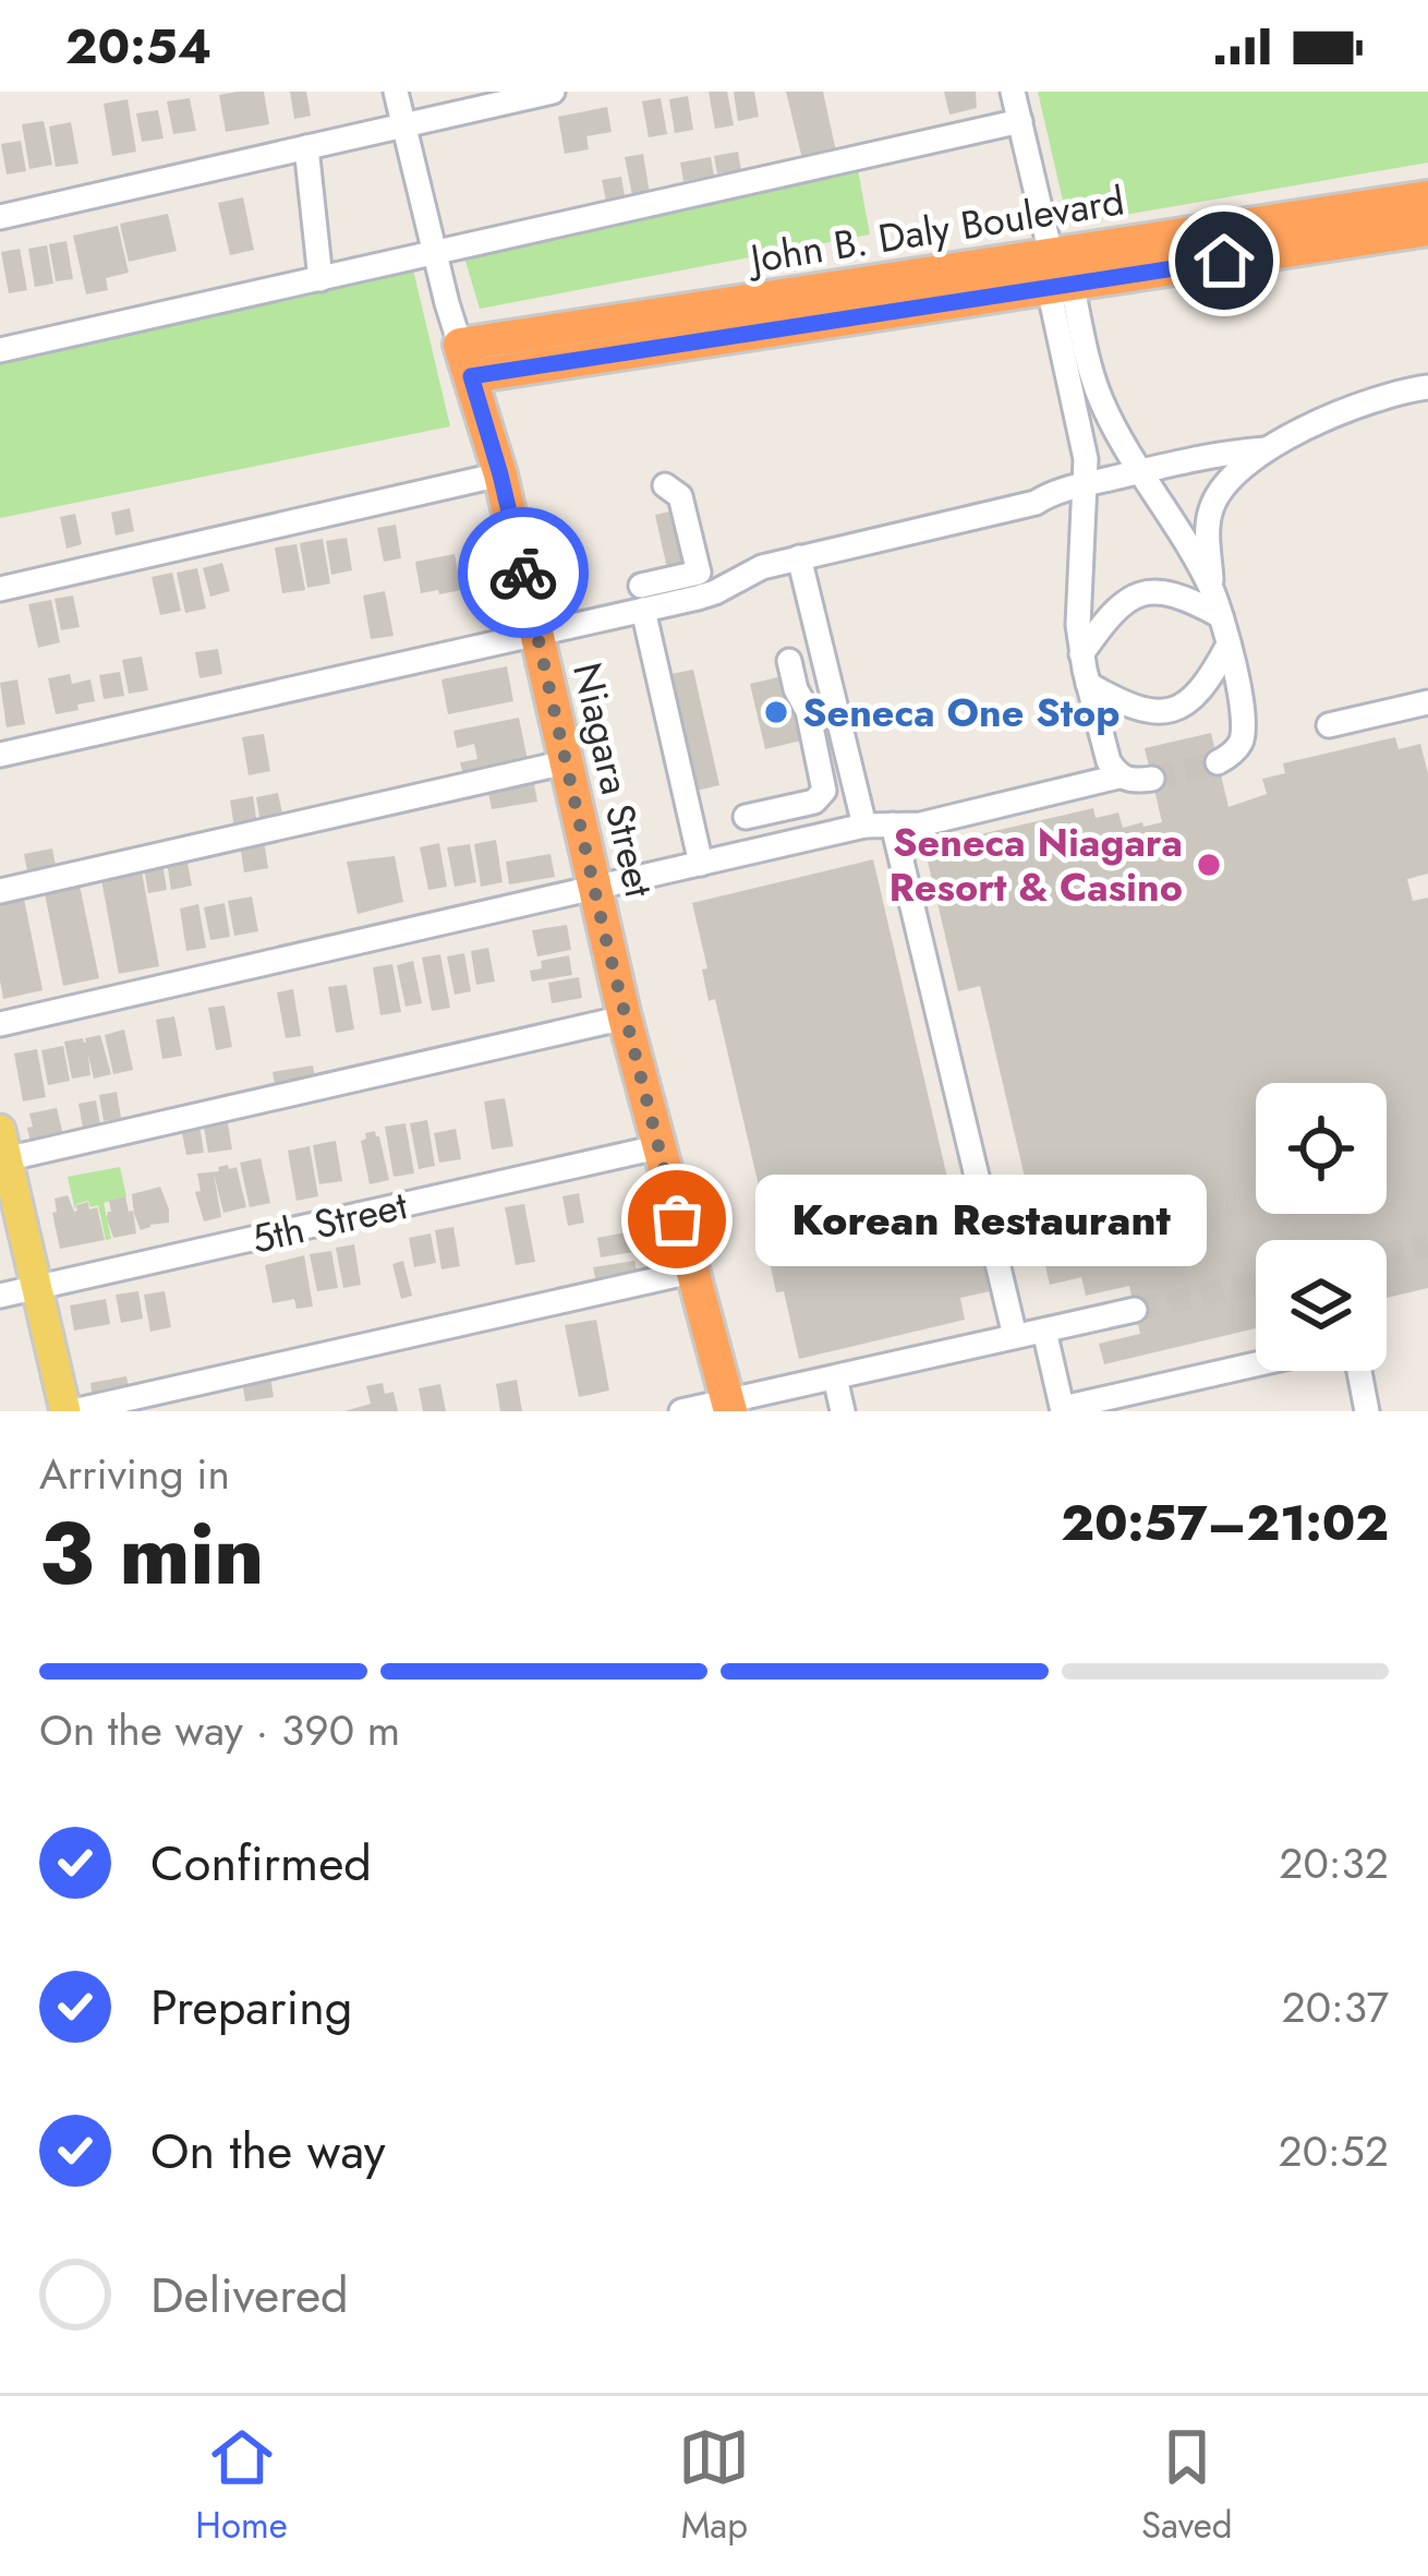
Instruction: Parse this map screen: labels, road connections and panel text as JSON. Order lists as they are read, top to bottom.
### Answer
{
  "streets": {
    "highway": ["John B. Daly Boulevard", "Niagara Street"],
    "street": ["5th Street"]
  },
  "crossings": [
    ["John B. Daly Boulevard", "Niagara Street"],
    ["Niagara Street", "5th Street"]
  ],
  "places": ["Seneca One Stop", "Seneca Niagara Resort & Casino", "Korean Restaurant"],
  "page": {
    "status": "20:54",
    "bubble": "Korean Restaurant",
    "heading": ["3 min", "Arriving in", "20:57–21:02"],
    "bar": "On the way · 390 m",
    "list": [
      ["Confirmed", "20:32"],
      ["Preparing", "20:37"],
      ["On the way", "20:52"],
      "Delivered"
    ],
    "tabs": ["Home", "Map", "Saved"]
  }
}
